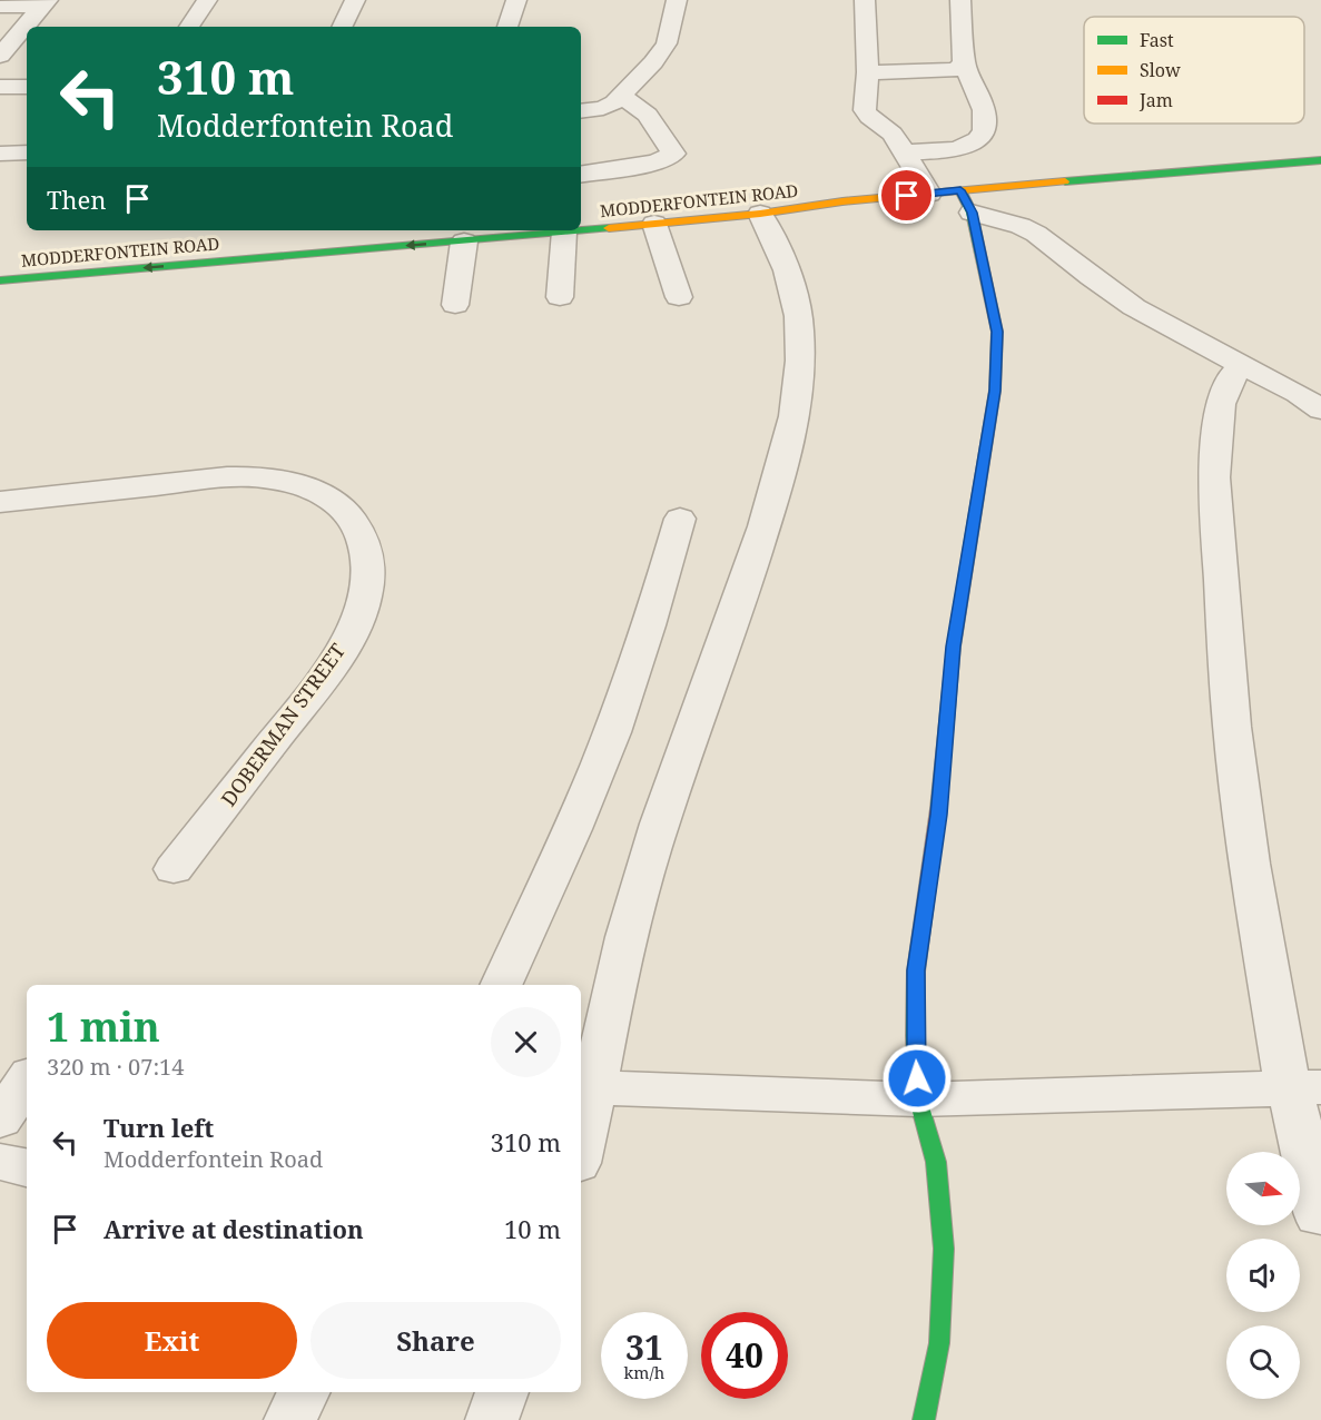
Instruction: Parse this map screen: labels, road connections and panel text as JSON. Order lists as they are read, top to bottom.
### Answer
{
  "streets": {
    "main road": ["MODDERFONTEIN ROAD"],
    "street": ["DOBERMAN STREET"]
  },
  "legend": ["Fast", "Slow", "Jam"],
  "north": "right",
  "page": {
    "turn": ["310 m", "Modderfontein Road"],
    "then": "Then",
    "heading": ["1 min", "320 m · 07:14"],
    "list": [
      {
        "name": "Turn left",
        "note": "Modderfontein Road",
        "value": "310 m"
      },
      {
        "name": "Arrive at destination",
        "value": "10 m"
      }
    ],
    "buttons": ["Exit", "Share"],
    "speed": "31 km/h",
    "limit": "40"
  }
}
